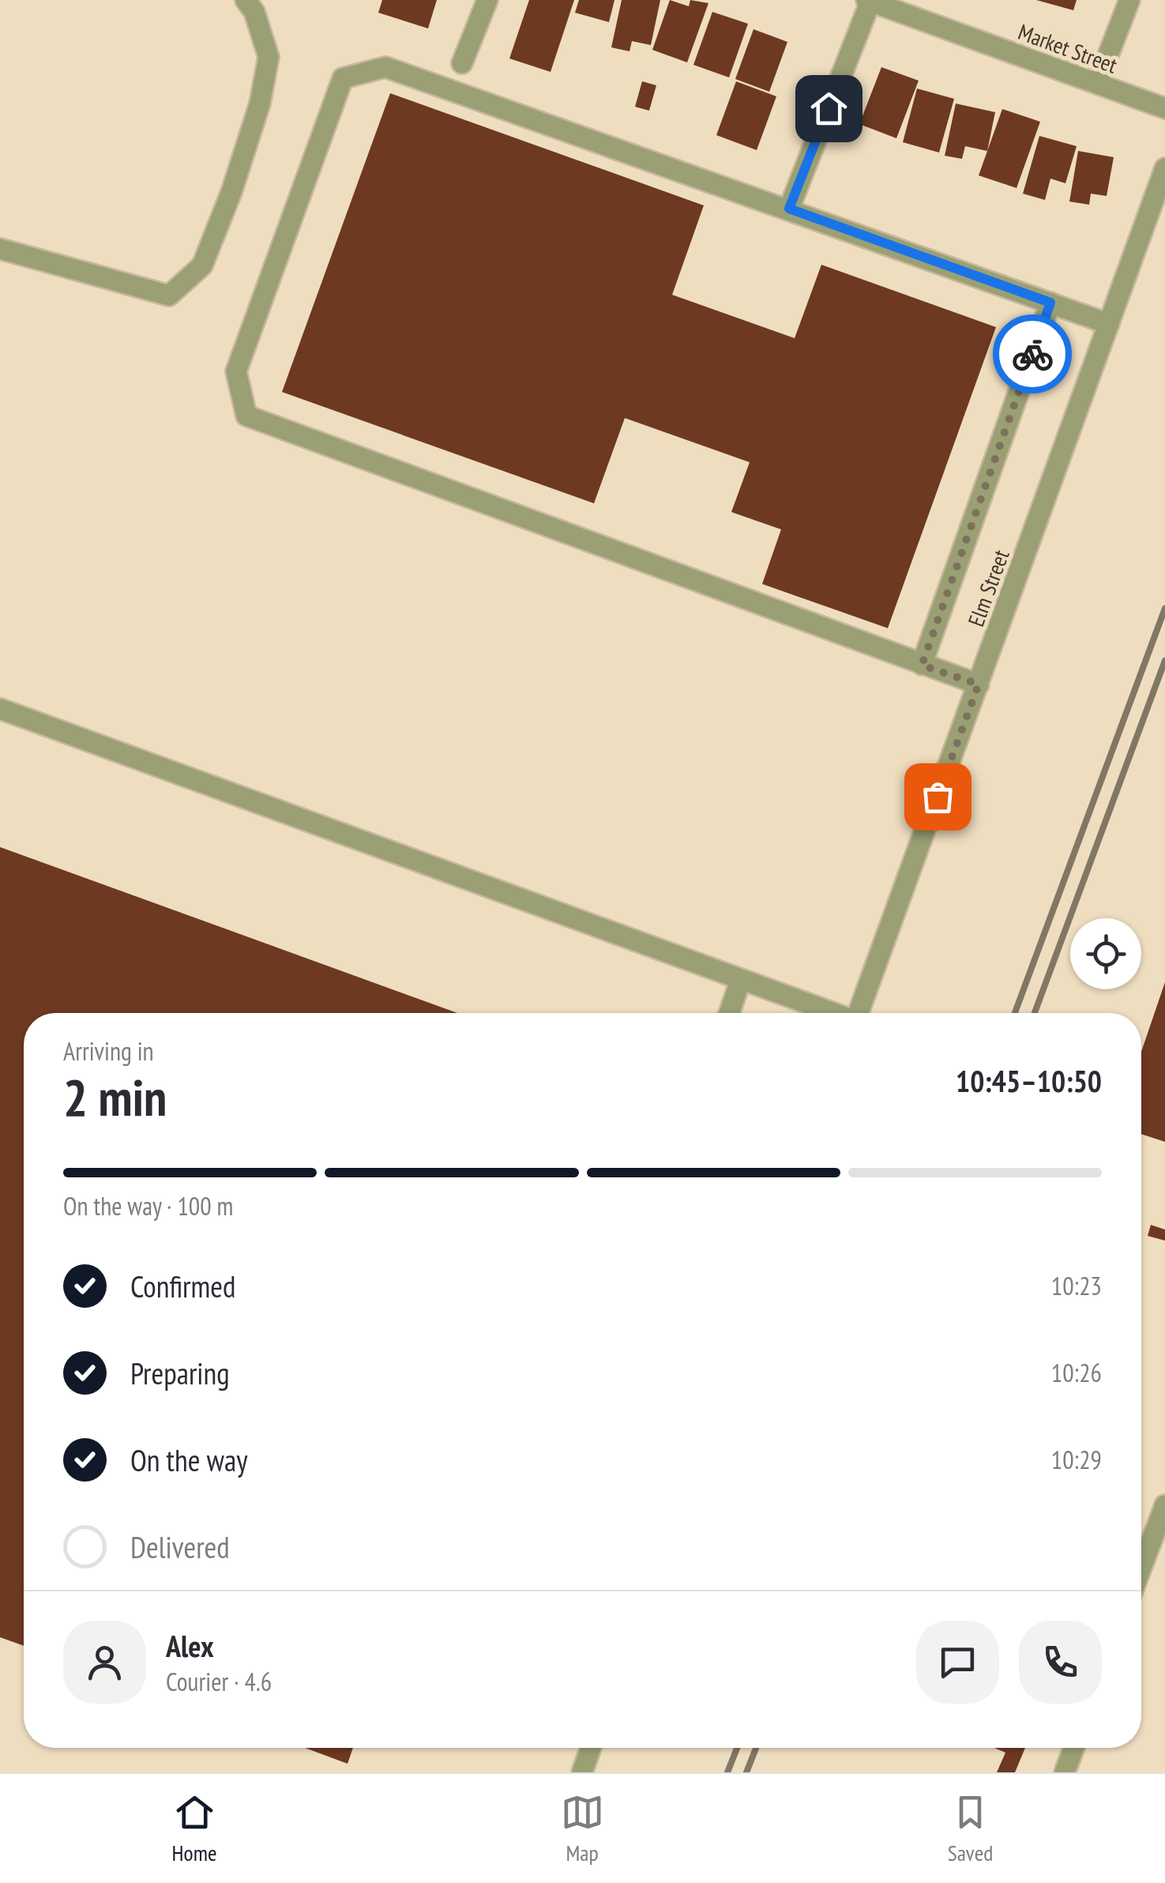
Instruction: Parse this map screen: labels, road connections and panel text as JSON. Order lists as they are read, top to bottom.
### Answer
{
  "streets": {
    "street": ["Market Street", "Elm Street"]
  },
  "page": {
    "heading": ["2 min", "Arriving in", "10:45–10:50"],
    "panel": ["Alex", "Courier · 4.6"],
    "bar": "On the way · 100 m",
    "list": [
      ["Confirmed", "10:23"],
      ["Preparing", "10:26"],
      ["On the way", "10:29"],
      "Delivered"
    ],
    "tabs": ["Home", "Map", "Saved"]
  }
}
